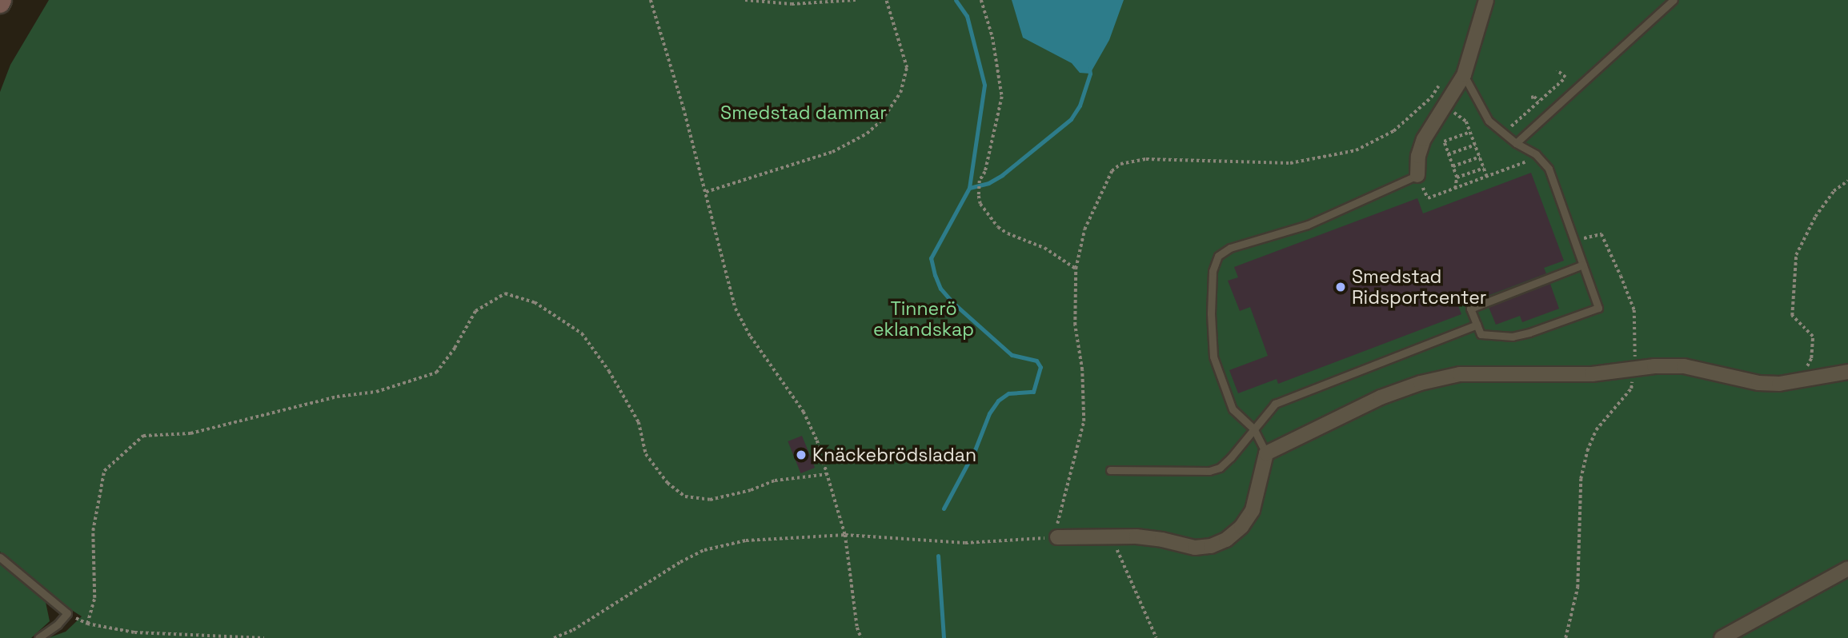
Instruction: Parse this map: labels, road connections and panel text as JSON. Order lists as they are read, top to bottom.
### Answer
{
  "parks": ["Smedstad dammar", "Tinnerö eklandskap"],
  "places": ["Smedstad Ridsportcenter", "Knäckebrödsladan"]
}
